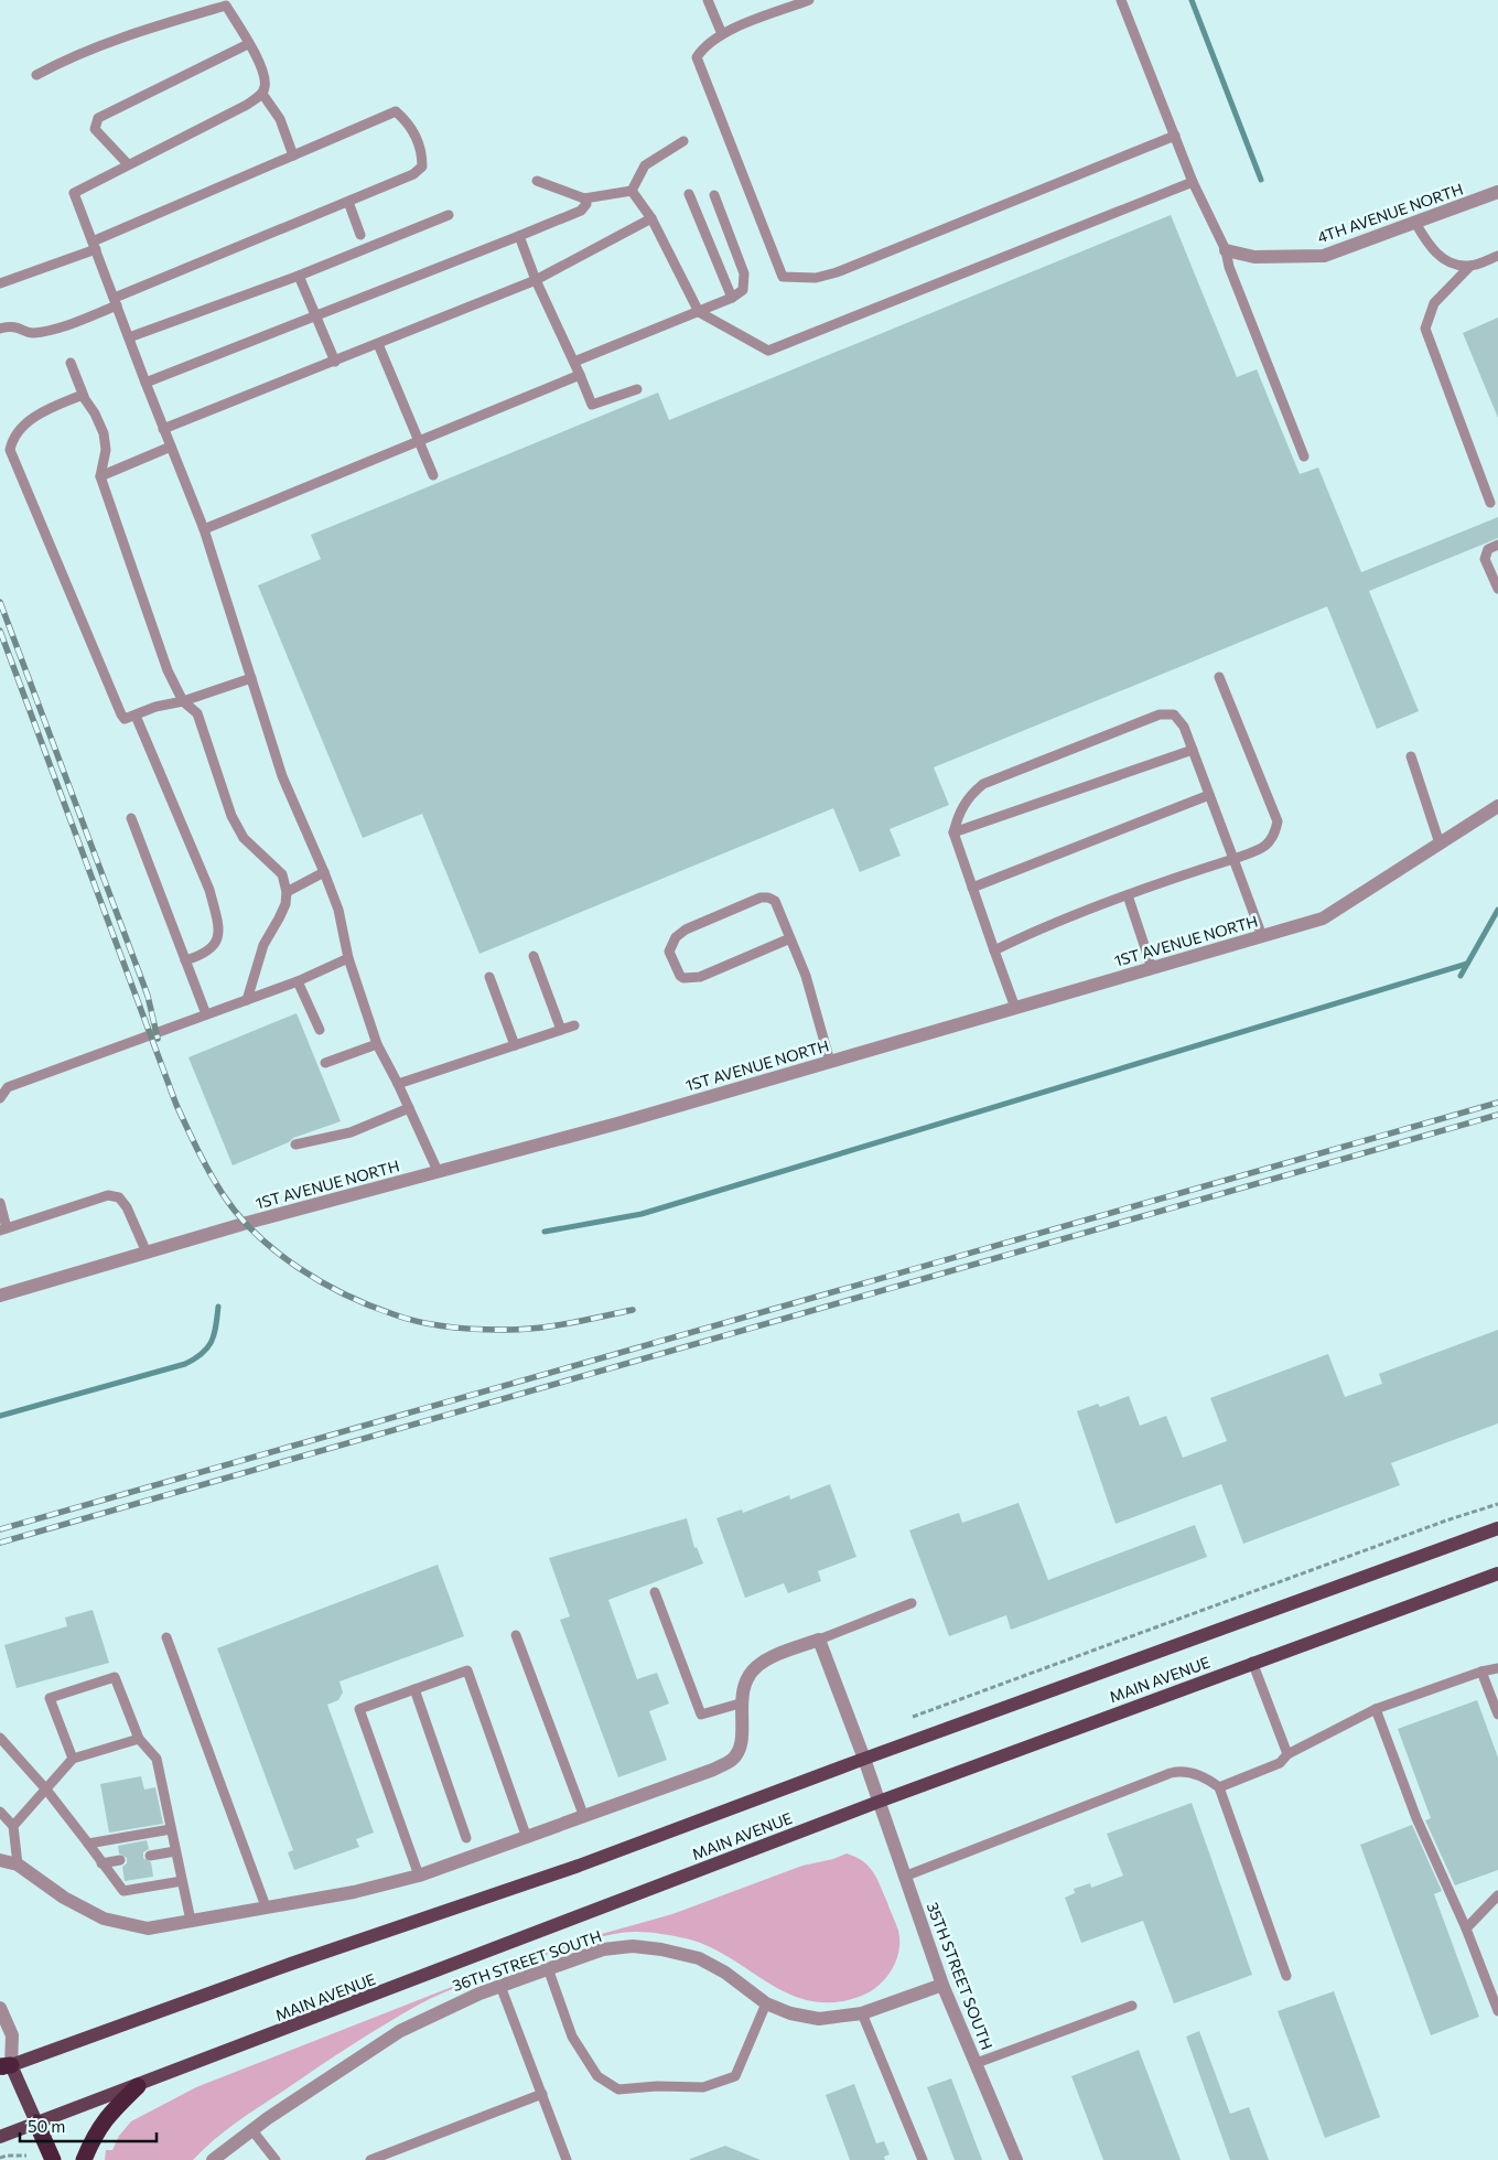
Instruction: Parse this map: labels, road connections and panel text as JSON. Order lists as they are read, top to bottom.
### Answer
{
  "streets": {
    "main road": ["MAIN AVENUE"],
    "street": [
      "4TH AVENUE NORTH",
      "1ST AVENUE NORTH",
      "36TH STREET SOUTH",
      "35TH STREET SOUTH"
    ]
  },
  "crossings": [
    ["MAIN AVENUE", "35TH STREET SOUTH"],
    ["36TH STREET SOUTH", "35TH STREET SOUTH"]
  ],
  "scale_bar": "50 m"
}
